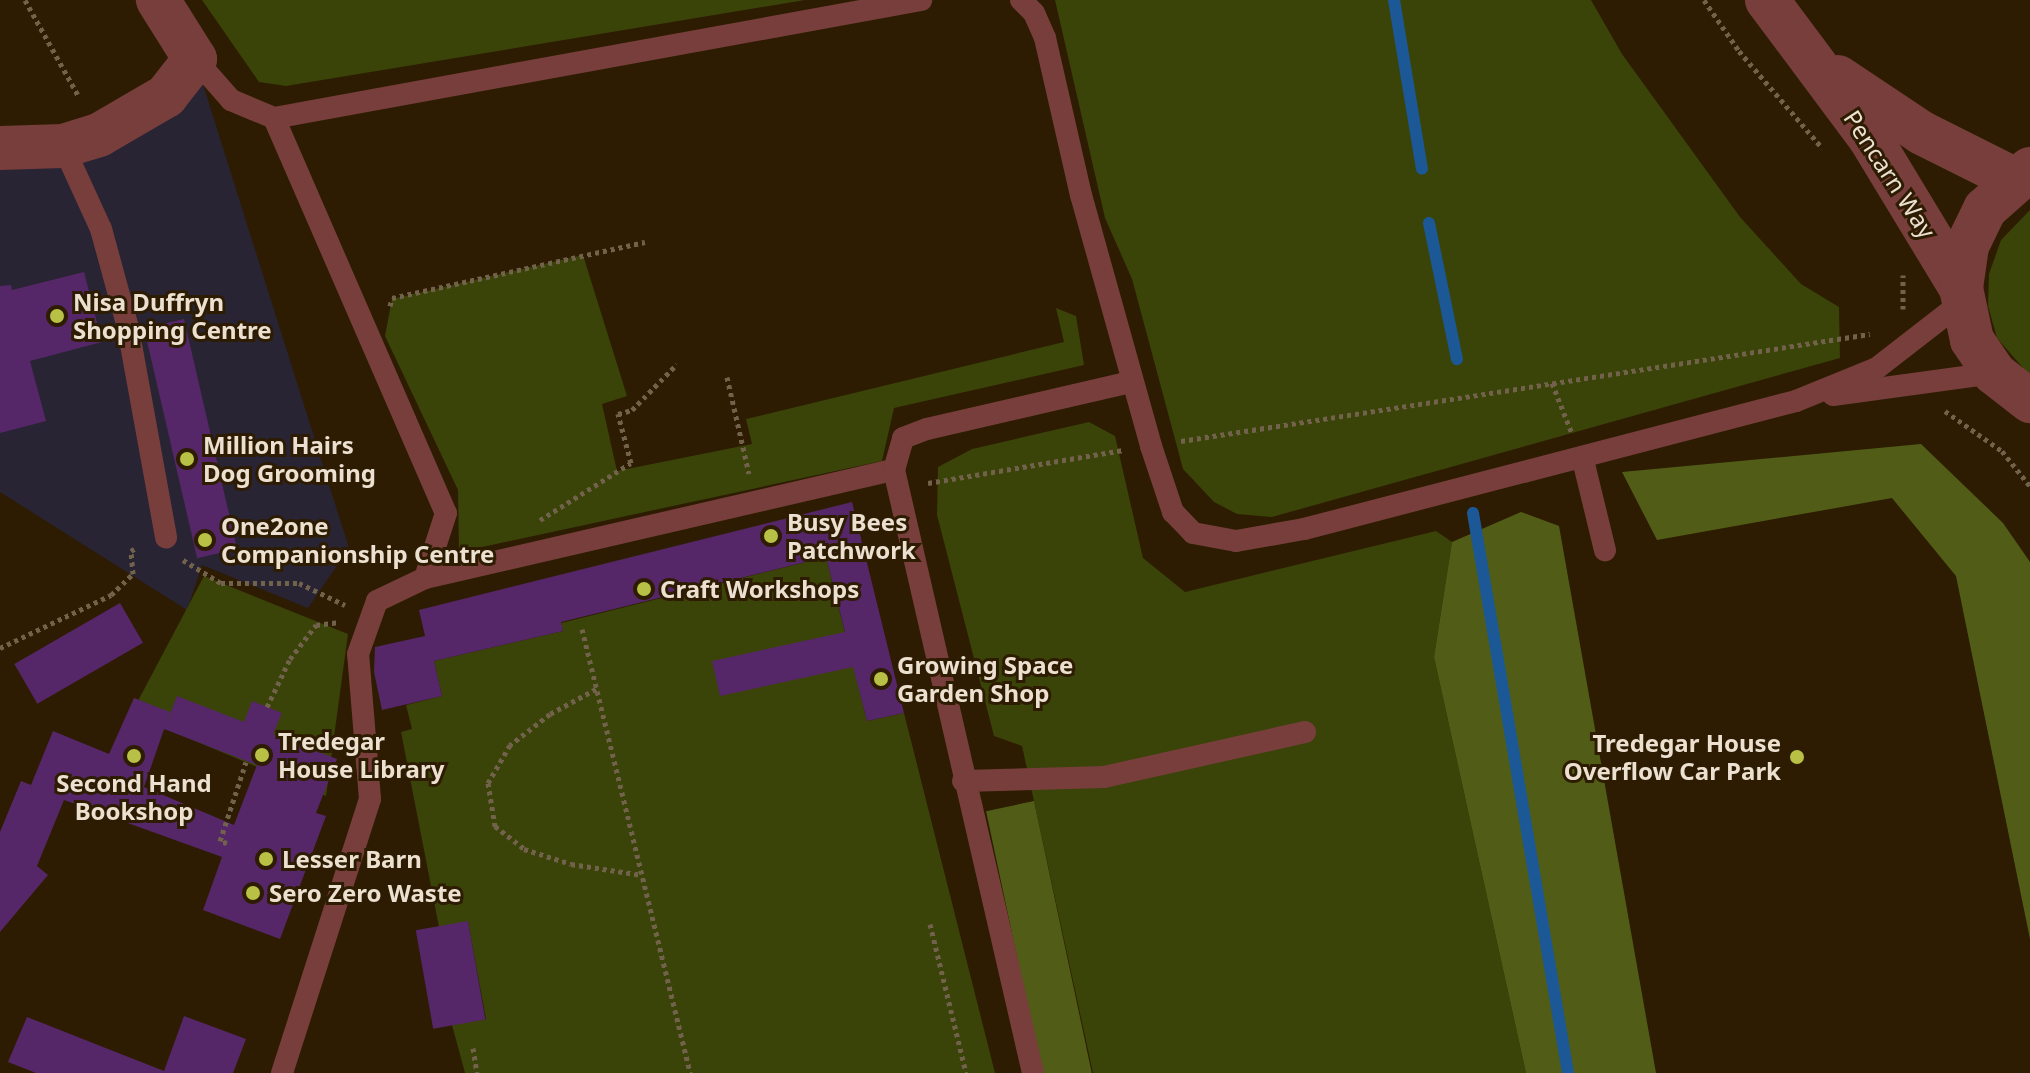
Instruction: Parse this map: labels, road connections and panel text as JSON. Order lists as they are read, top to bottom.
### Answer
{
  "streets": {
    "street": ["Pencarn Way"]
  },
  "places": [
    "Nisa Duffryn Shopping Centre",
    "Million Hairs Dog Grooming",
    "Busy Bees Patchwork",
    "One2one Companionship Centre",
    "Craft Workshops",
    "Growing Space Garden Shop",
    "Tredegar House Library",
    "Second Hand Bookshop",
    "Tredegar House Overflow Car Park",
    "Lesser Barn",
    "Sero Zero Waste"
  ]
}
